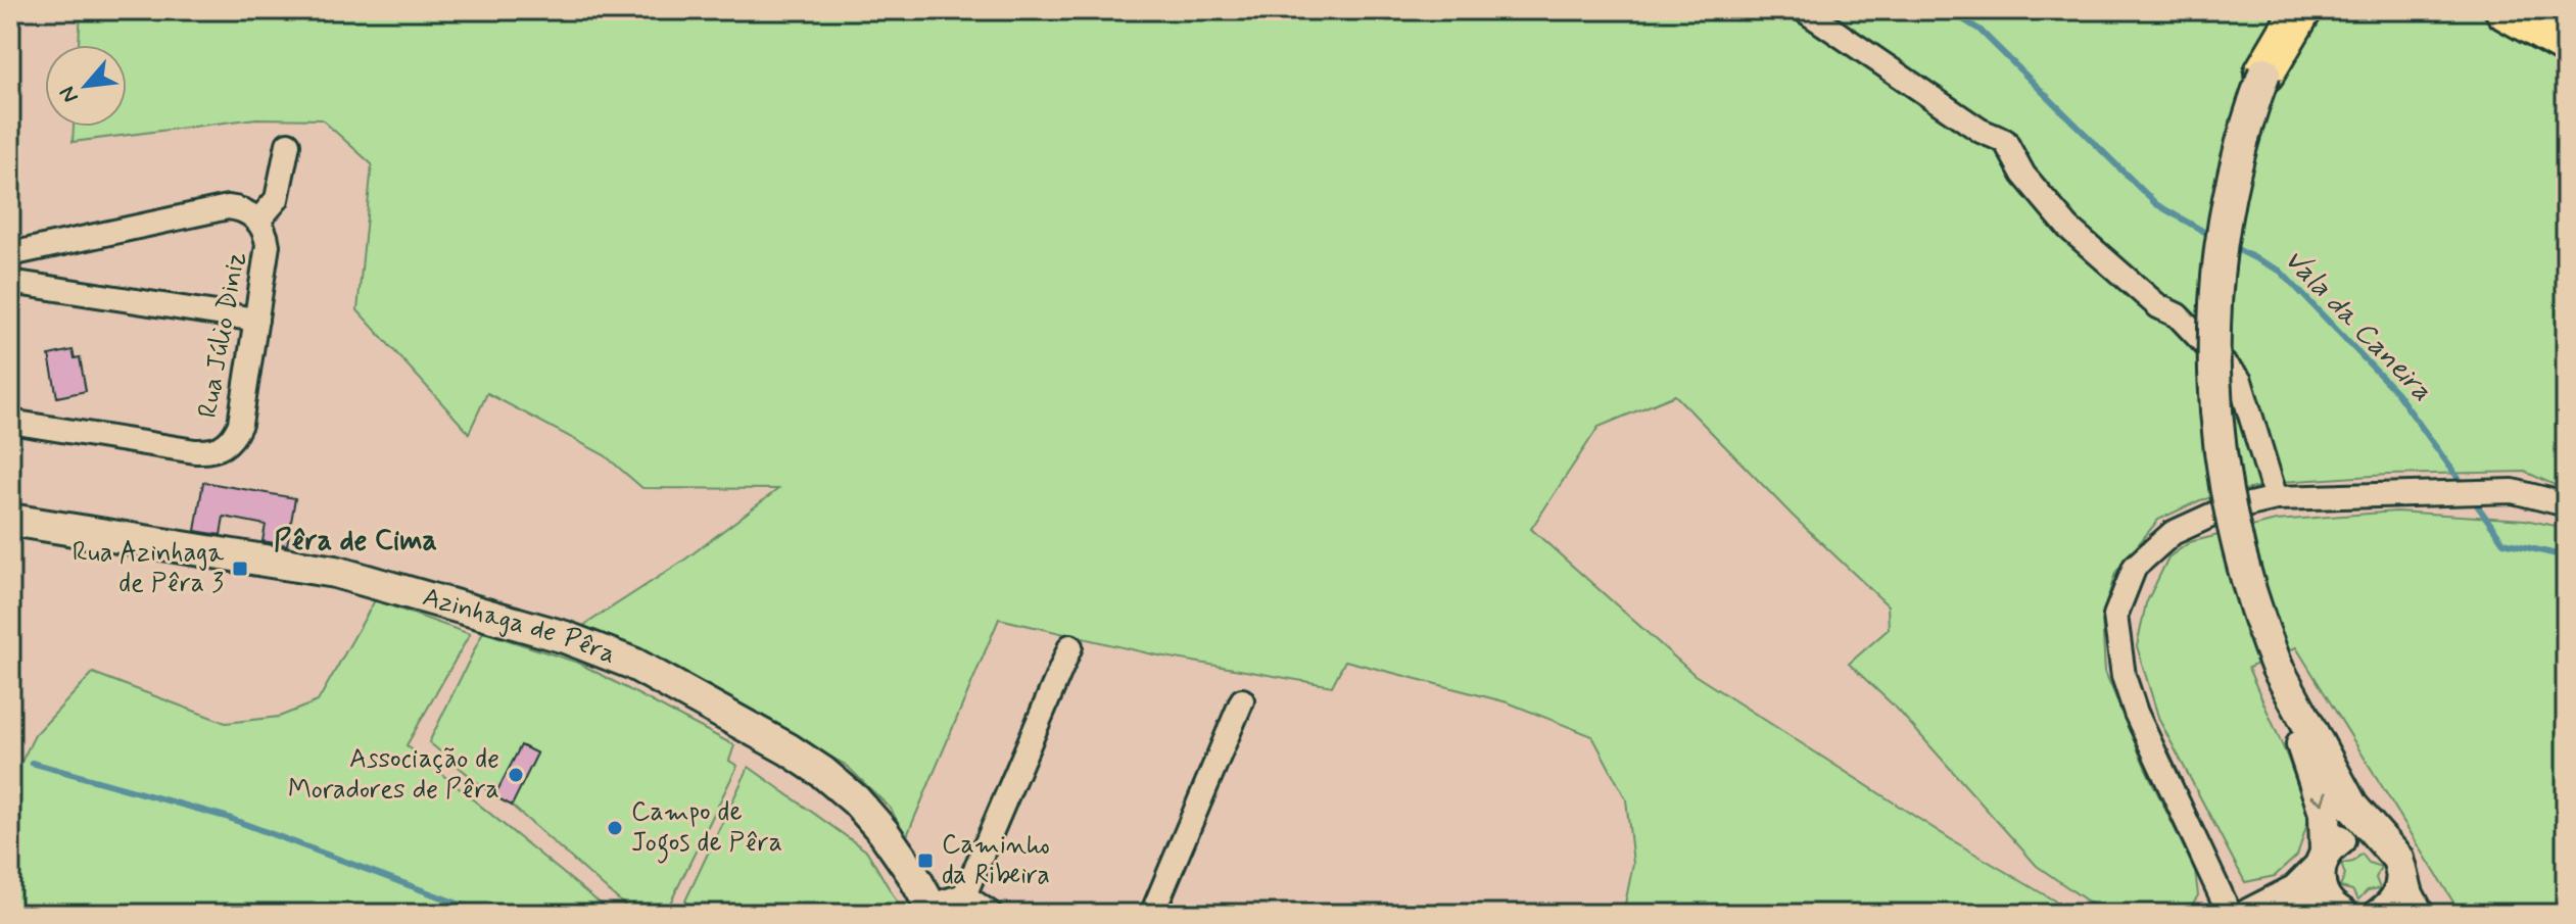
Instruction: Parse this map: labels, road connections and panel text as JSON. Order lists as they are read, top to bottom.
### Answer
{
  "streets": {
    "main road": ["Azinhaga de Pêra"],
    "street": ["Rua Júlio Diniz"]
  },
  "districts": ["Pêra de Cima"],
  "water": ["Vala da Caneira"],
  "places": {
    "transit": ["Rua Azinhaga de Pêra 3", "Caminho da Ribeira"],
    "other": ["Associação de Moradores de Pêra", "Campo de Jogos de Pêra"]
  },
  "north": "bottom left"
}
